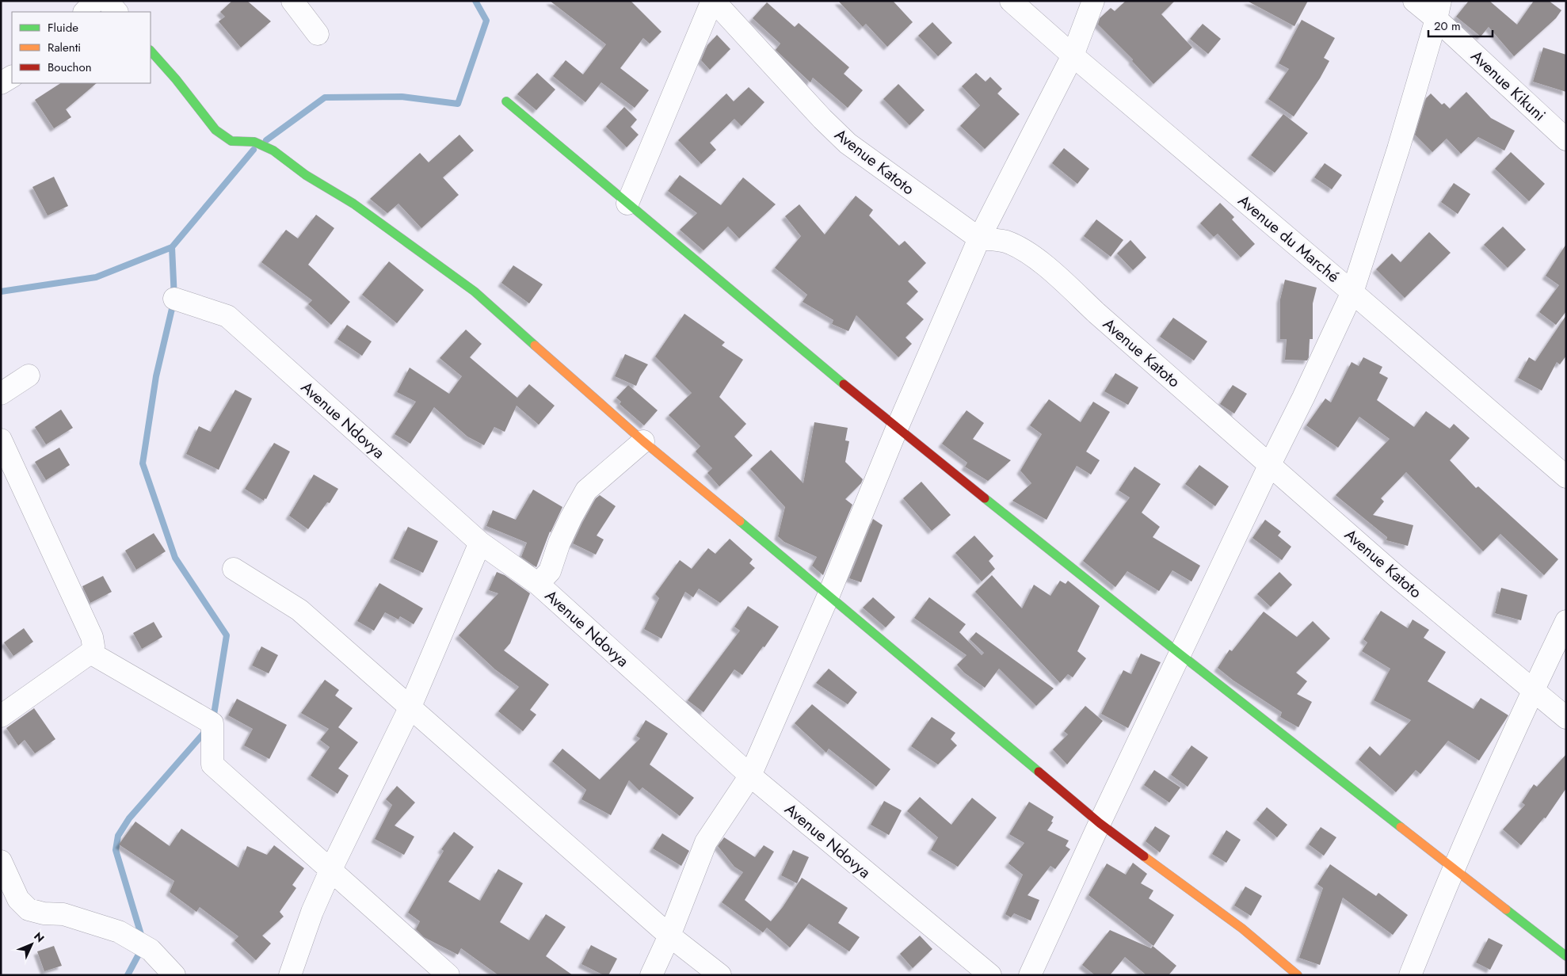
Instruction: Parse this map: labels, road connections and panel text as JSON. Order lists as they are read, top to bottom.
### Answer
{
  "streets": {
    "street": [
      "Avenue Kikuni",
      "Avenue Katoto",
      "Avenue du Marché",
      "Avenue Ndovya"
    ]
  },
  "legend": ["Fluide", "Ralenti", "Bouchon"],
  "scale_bar": "20 m",
  "north": "top right"
}
